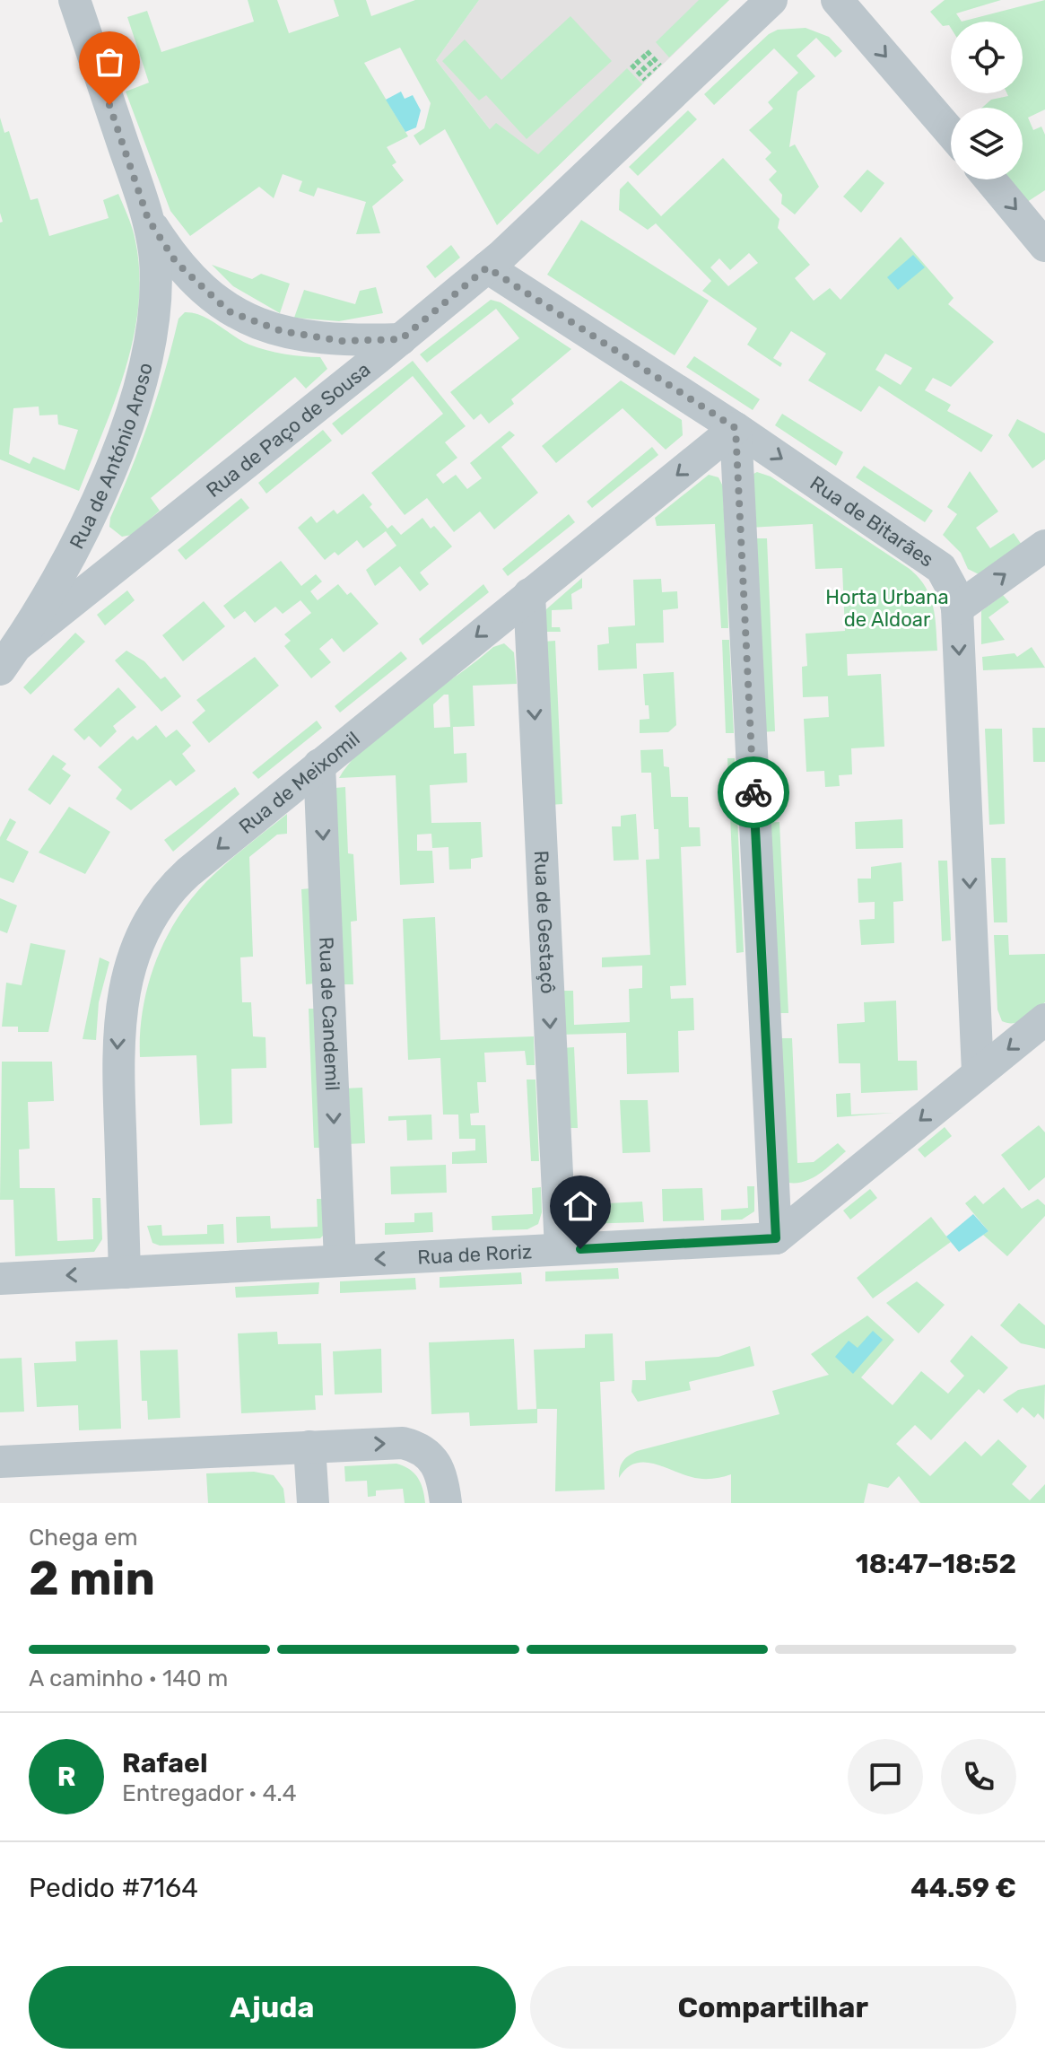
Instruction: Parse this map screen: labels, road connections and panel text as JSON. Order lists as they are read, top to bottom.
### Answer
{
  "streets": {
    "street": [
      "Rua de Paço de Sousa",
      "Rua de António Aroso",
      "Rua de Bitarães",
      "Rua de Meixomil",
      "Rua de Gestaçô",
      "Rua de Candemil",
      "Rua de Roriz"
    ]
  },
  "crossings": [
    ["Rua de Paço de Sousa", "Rua de António Aroso"],
    ["Rua de Paço de Sousa", "Rua de Bitarães"],
    ["Rua de Bitarães", "Rua de Meixomil"],
    ["Rua de Meixomil", "Rua de Gestaçô"],
    ["Rua de Meixomil", "Rua de Candemil"],
    ["Rua de Meixomil", "Rua de Roriz"],
    ["Rua de Gestaçô", "Rua de Roriz"],
    ["Rua de Candemil", "Rua de Roriz"]
  ],
  "one_way": ["Rua de Meixomil", "Rua de Candemil"],
  "parks": ["Horta Urbana de Aldoar"],
  "page": {
    "heading": ["2 min", "Chega em", "18:47–18:52"],
    "panel": [
      "Rafael",
      "Entregador · 4.4",
      "Pedido #7164",
      "44.59 €"
    ],
    "bar": "A caminho · 140 m",
    "round": "R",
    "buttons": ["Ajuda", "Compartilhar"]
  }
}
